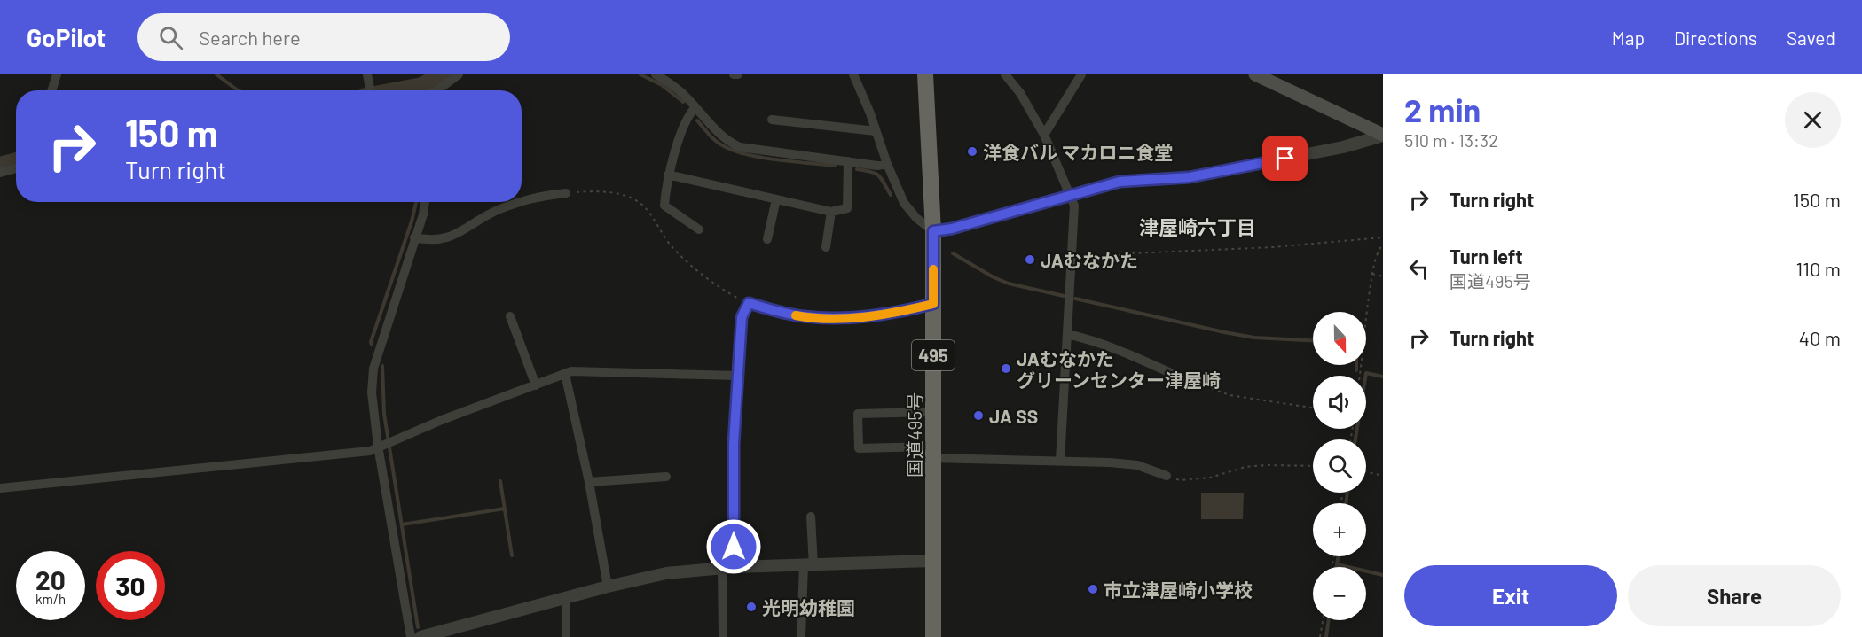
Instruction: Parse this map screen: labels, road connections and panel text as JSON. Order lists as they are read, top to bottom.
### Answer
{
  "streets": {
    "highway": ["495", "国道495号"]
  },
  "districts": ["津屋崎六丁目"],
  "places": [
    "洋食バル マカロニ食堂",
    "JAむなかた",
    "JAむなかた グリーンセンター津屋崎",
    "JA SS",
    "市立津屋崎小学校",
    "光明幼稚園"
  ],
  "north": "bottom",
  "page": {
    "header": "GoPilot",
    "search": "Search here",
    "nav": ["Map", "Directions", "Saved"],
    "heading": ["2 min", "510 m · 13:32"],
    "turn": ["150 m", "Turn right"],
    "list": [
      {
        "name": "Turn right",
        "value": "150 m"
      },
      {
        "name": "Turn left",
        "note": "国道495号",
        "value": "110 m"
      },
      {
        "name": "Turn right",
        "value": "40 m"
      }
    ],
    "map_buttons": ["+", "−"],
    "speed": "20 km/h",
    "limit": "30",
    "buttons": ["Exit", "Share"]
  }
}
